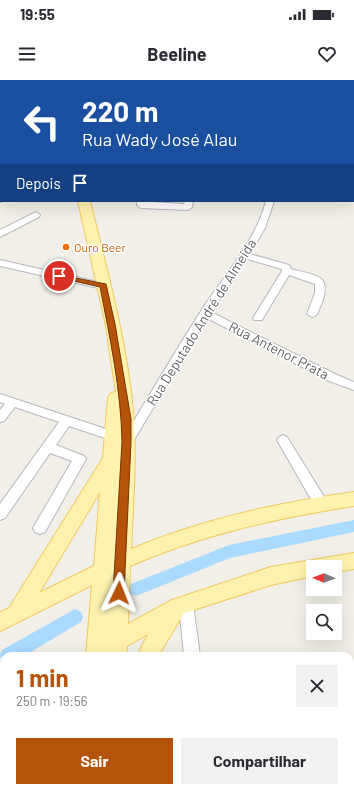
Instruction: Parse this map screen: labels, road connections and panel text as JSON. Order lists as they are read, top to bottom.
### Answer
{
  "streets": {
    "street": ["Rua Deputado André de Almeida", "Rua Antenor Prata"]
  },
  "crossings": [
    ["Rua Deputado André de Almeida", "Rua Antenor Prata"]
  ],
  "places": ["Ouro Beer"],
  "north": "left",
  "page": {
    "status": "19:55",
    "header": "Beeline",
    "turn": ["220 m", "Rua Wady José Alau"],
    "then": "Depois",
    "heading": ["1 min", "250 m · 19:56"],
    "buttons": ["Sair", "Compartilhar"]
  }
}
